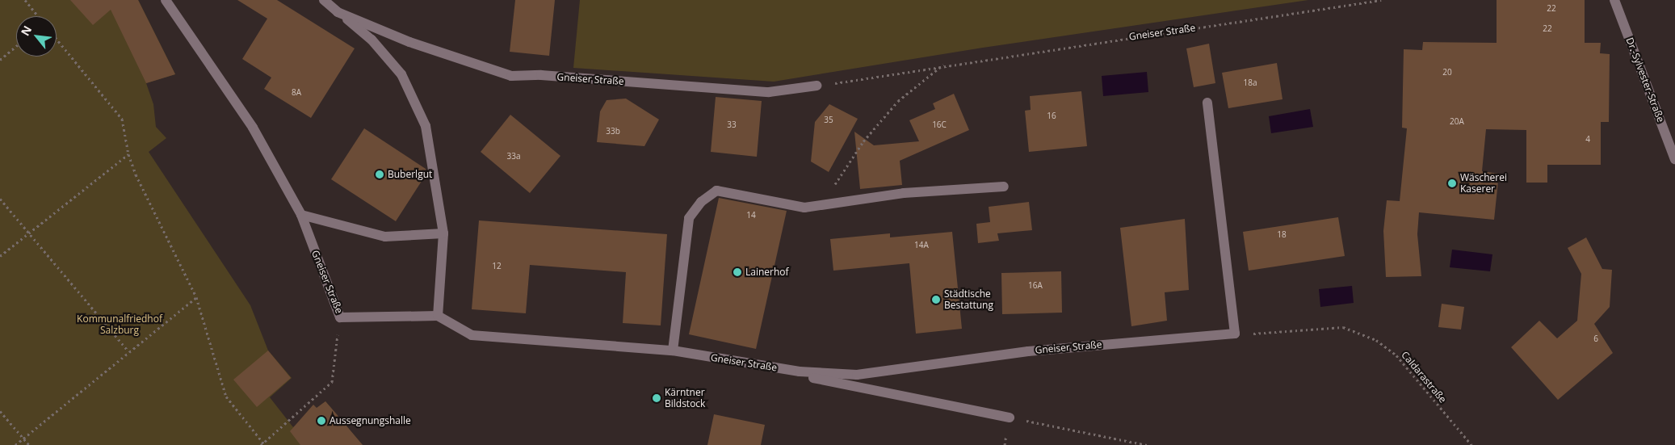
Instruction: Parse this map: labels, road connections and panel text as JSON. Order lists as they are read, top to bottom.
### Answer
{
  "streets": {
    "street": ["Gneiser Straße", "Dr.-Sylvester-Straße"],
    "path": ["Caldarastraße"]
  },
  "crossings": [
    ["Gneiser Straße", "Caldarastraße"]
  ],
  "parks": ["Kommunalfriedhof Salzburg"],
  "places": [
    "Buberlgut",
    "Wäscherei Kaserer",
    "Lainerhof",
    "Städtische Bestattung",
    "Kärntner Bildstock",
    "Aussegnungshalle"
  ],
  "house_numbers": [
    "22",
    "22",
    "20",
    "18a",
    "8A",
    "16",
    "35",
    "20A",
    "33",
    "16C",
    "33b",
    "4",
    "33a",
    "14",
    "18",
    "14A",
    "12",
    "16A",
    "6"
  ],
  "north": "top left"
}
